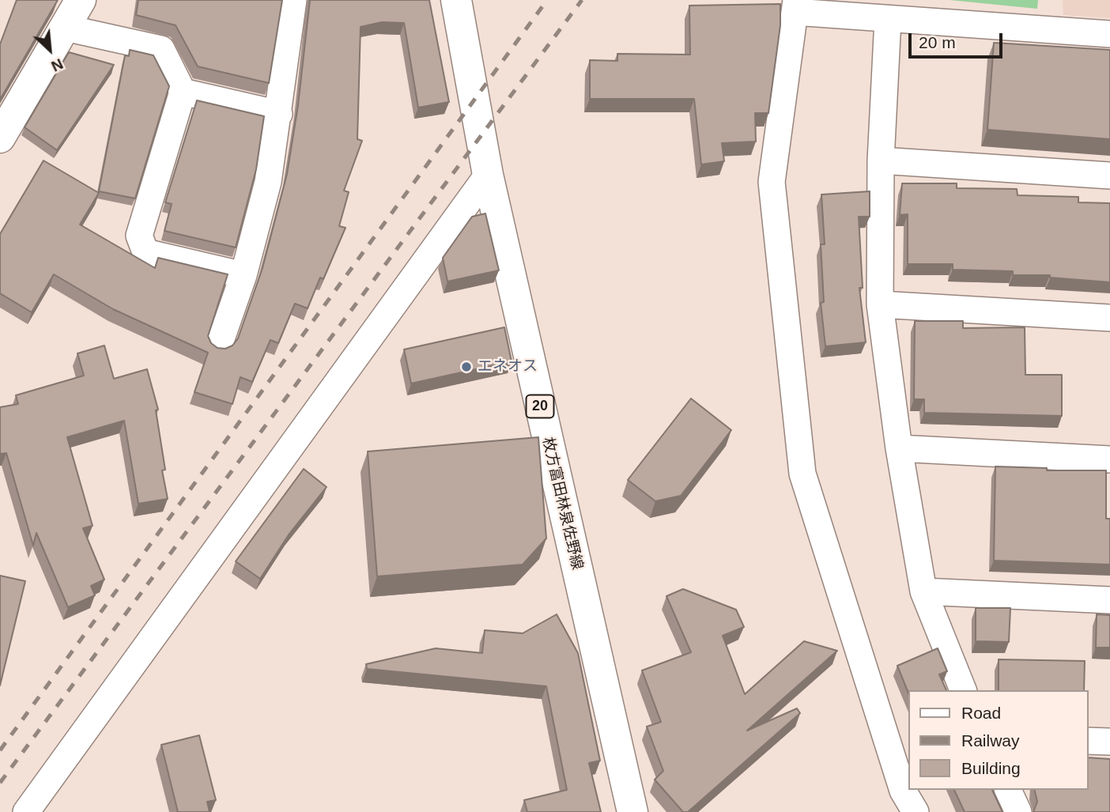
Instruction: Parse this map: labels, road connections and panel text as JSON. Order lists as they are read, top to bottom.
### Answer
{
  "streets": {
    "main road": ["20", "枚方富田林泉佐野線"]
  },
  "places": ["エネオス"],
  "legend": ["Road", "Railway", "Building"],
  "scale_bar": "20 m",
  "north": "bottom right"
}
